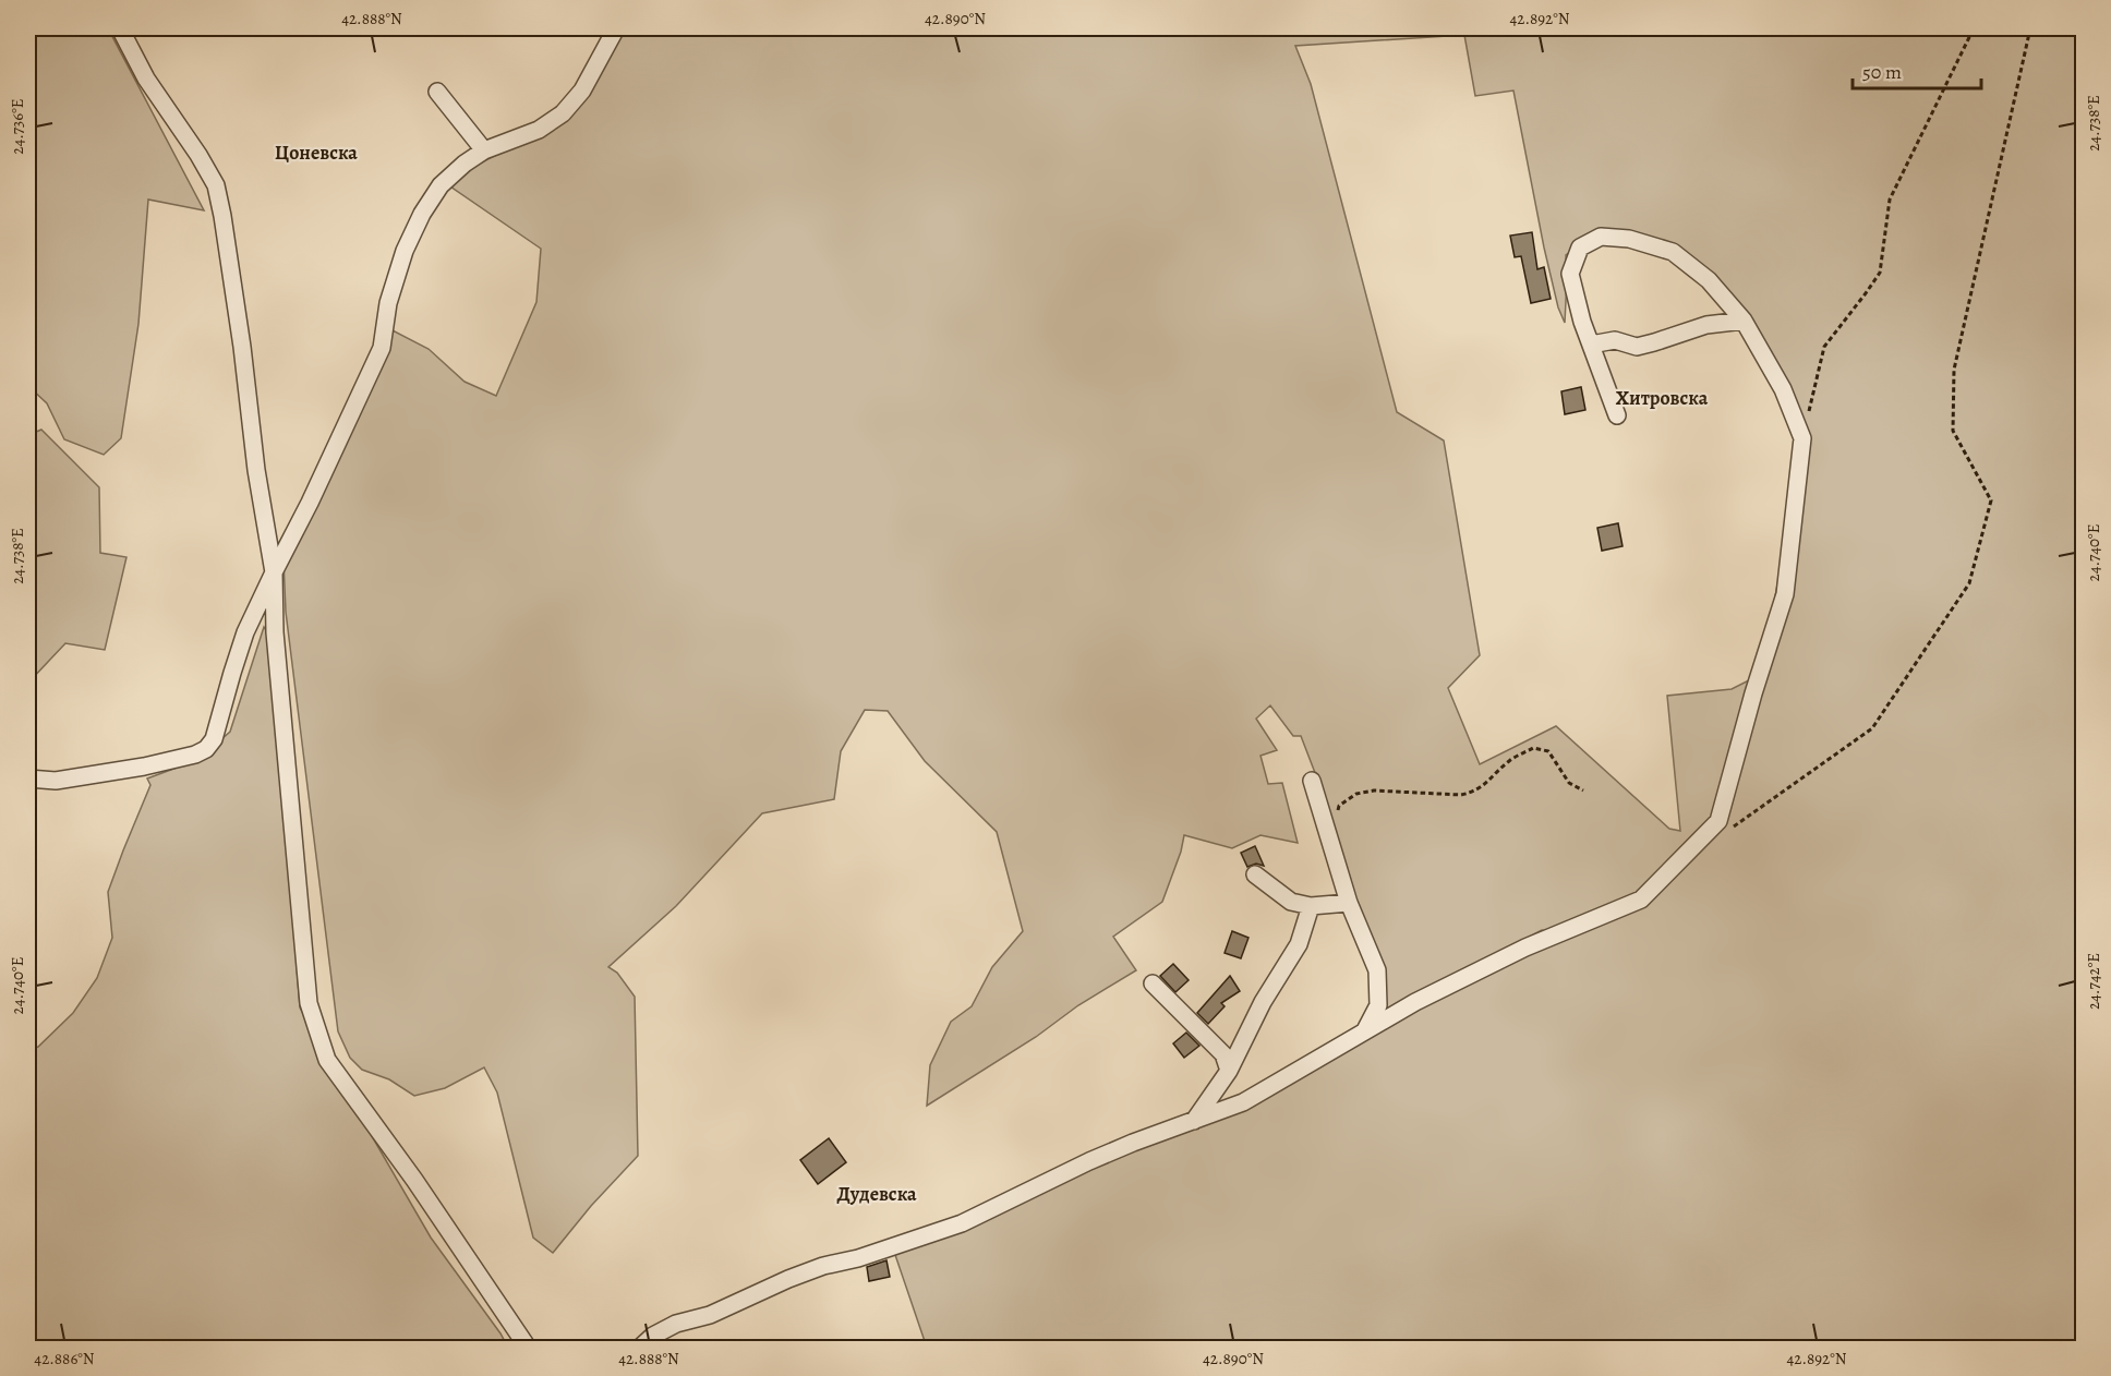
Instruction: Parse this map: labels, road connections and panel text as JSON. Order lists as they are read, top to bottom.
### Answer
{
  "districts": ["Цоневска", "Хитровска", "Дудевска"],
  "scale_bar": "50 m",
  "coordinates": [
    "42.888°N",
    "42.890°N",
    "42.892°N",
    "24.738°E",
    "24.736°E",
    "24.740°E",
    "24.742°E",
    "42.886°N"
  ]
}
